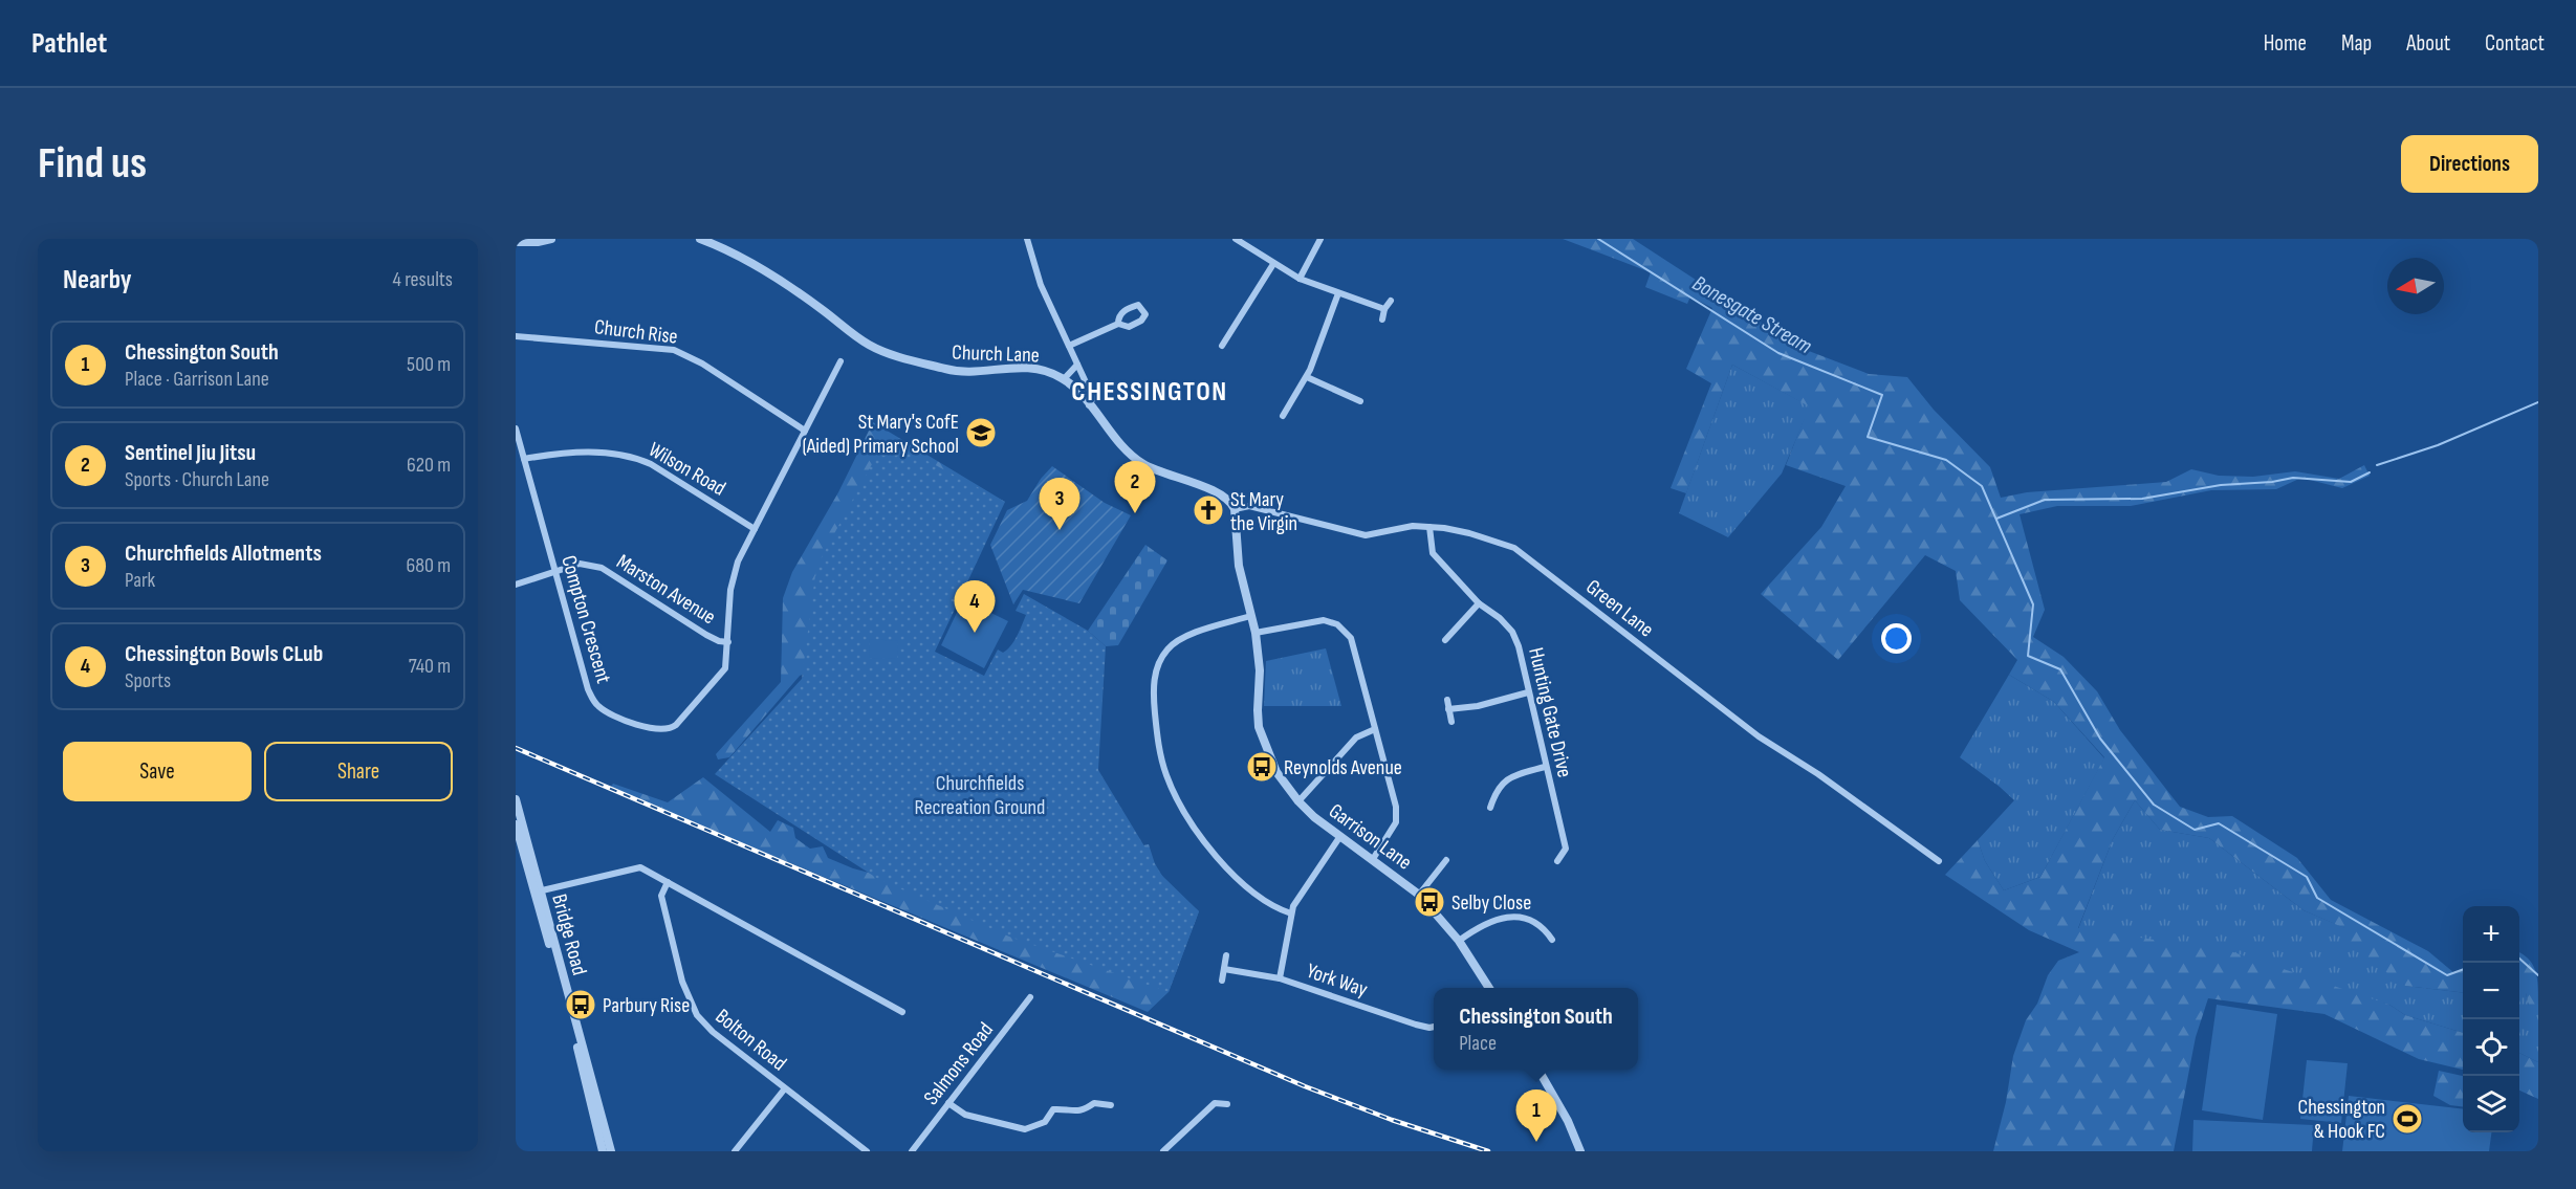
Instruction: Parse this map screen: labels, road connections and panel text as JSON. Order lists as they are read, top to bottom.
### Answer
{
  "streets": {
    "street": [
      "Church Rise",
      "Church Lane",
      "Wilson Road",
      "Marston Avenue",
      "Green Lane",
      "Compton Crescent",
      "Hunting Gate Drive",
      "Garrison Lane",
      "Bridge Road",
      "York Way",
      "Bolton Road",
      "Salmons Road"
    ]
  },
  "crossings": [
    ["Church Rise", "Compton Crescent"],
    ["Church Lane", "Green Lane"],
    ["Church Lane", "Garrison Lane"],
    ["Wilson Road", "Compton Crescent"],
    ["Marston Avenue", "Compton Crescent"],
    ["Green Lane", "Hunting Gate Drive"],
    ["Green Lane", "Garrison Lane"]
  ],
  "districts": ["CHESSINGTON"],
  "water": ["Bonesgate Stream"],
  "parks": ["Churchfields Recreation Ground"],
  "places": {
    "school or university": ["St Mary's CofE (Aided) Primary School"],
    "church": ["St Mary the Virgin"],
    "bus stop": ["Reynolds Avenue", "Selby Close", "Parbury Rise"],
    "sports": ["Chessington & Hook FC"]
  },
  "north": "left",
  "page": {
    "header": "Pathlet",
    "nav": [
      "Home",
      "Map",
      "About",
      "Contact"
    ],
    "buttons": [
      "Directions",
      ["Save", "Share"]
    ],
    "title": "Find us",
    "heading": ["Nearby", "4 results"],
    "list": [
      {
        "mark": "1",
        "name": "Chessington South",
        "note": "Place · Garrison Lane",
        "value": "500 m"
      },
      {
        "mark": "2",
        "name": "Sentinel Jiu Jitsu",
        "note": "Sports · Church Lane",
        "value": "620 m"
      },
      {
        "mark": "3",
        "name": "Churchfields Allotments",
        "note": "Park",
        "value": "680 m"
      },
      {
        "mark": "4",
        "name": "Chessington Bowls CLub",
        "note": "Sports",
        "value": "740 m"
      }
    ],
    "pins": [
      "2",
      "3",
      "4",
      "1"
    ],
    "map_buttons": ["+", "−"],
    "popup": ["Chessington South", "Place"]
  }
}
